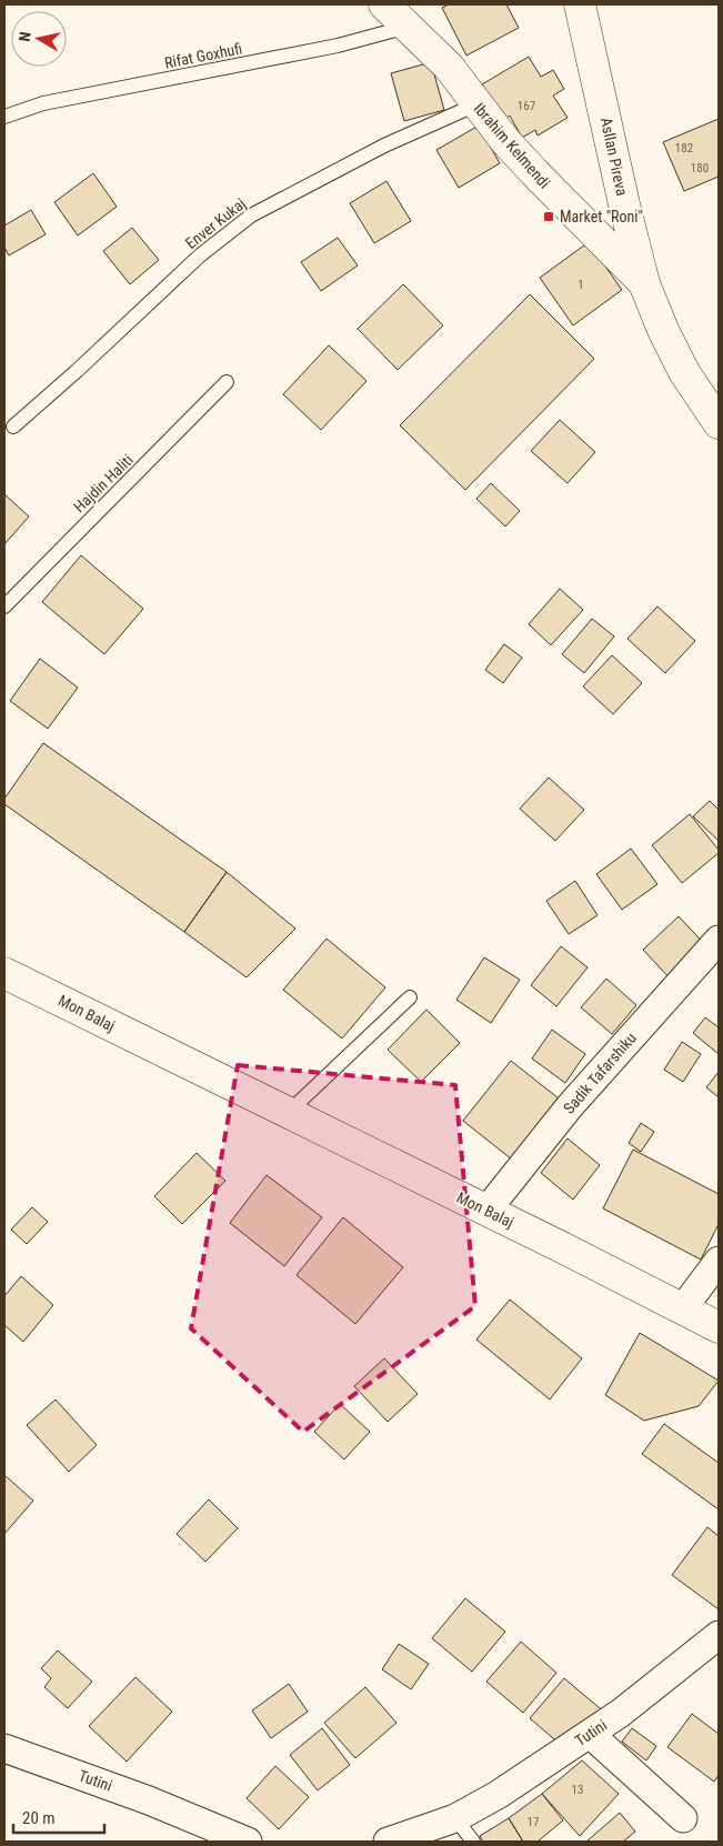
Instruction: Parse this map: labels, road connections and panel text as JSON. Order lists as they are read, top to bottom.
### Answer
{
  "streets": {
    "street": [
      "Ibrahim Kelmendi",
      "Asllan Pireva",
      "Mon Balaj",
      "Sadik Tafarshiku",
      "Tutini"
    ],
    "lane": ["Rifat Goxhufi", "Enver Kukaj", "Hajdin Haliti"]
  },
  "crossings": [
    ["Rifat Goxhufi", "Ibrahim Kelmendi"],
    ["Ibrahim Kelmendi", "Asllan Pireva"],
    ["Ibrahim Kelmendi", "Enver Kukaj"],
    ["Mon Balaj", "Sadik Tafarshiku"]
  ],
  "places": {
    "transit": ["Market \"Roni\""]
  },
  "house_numbers": [
    "167",
    "182",
    "180",
    "1",
    "13",
    "17"
  ],
  "scale_bar": "20 m",
  "north": "left"
}
